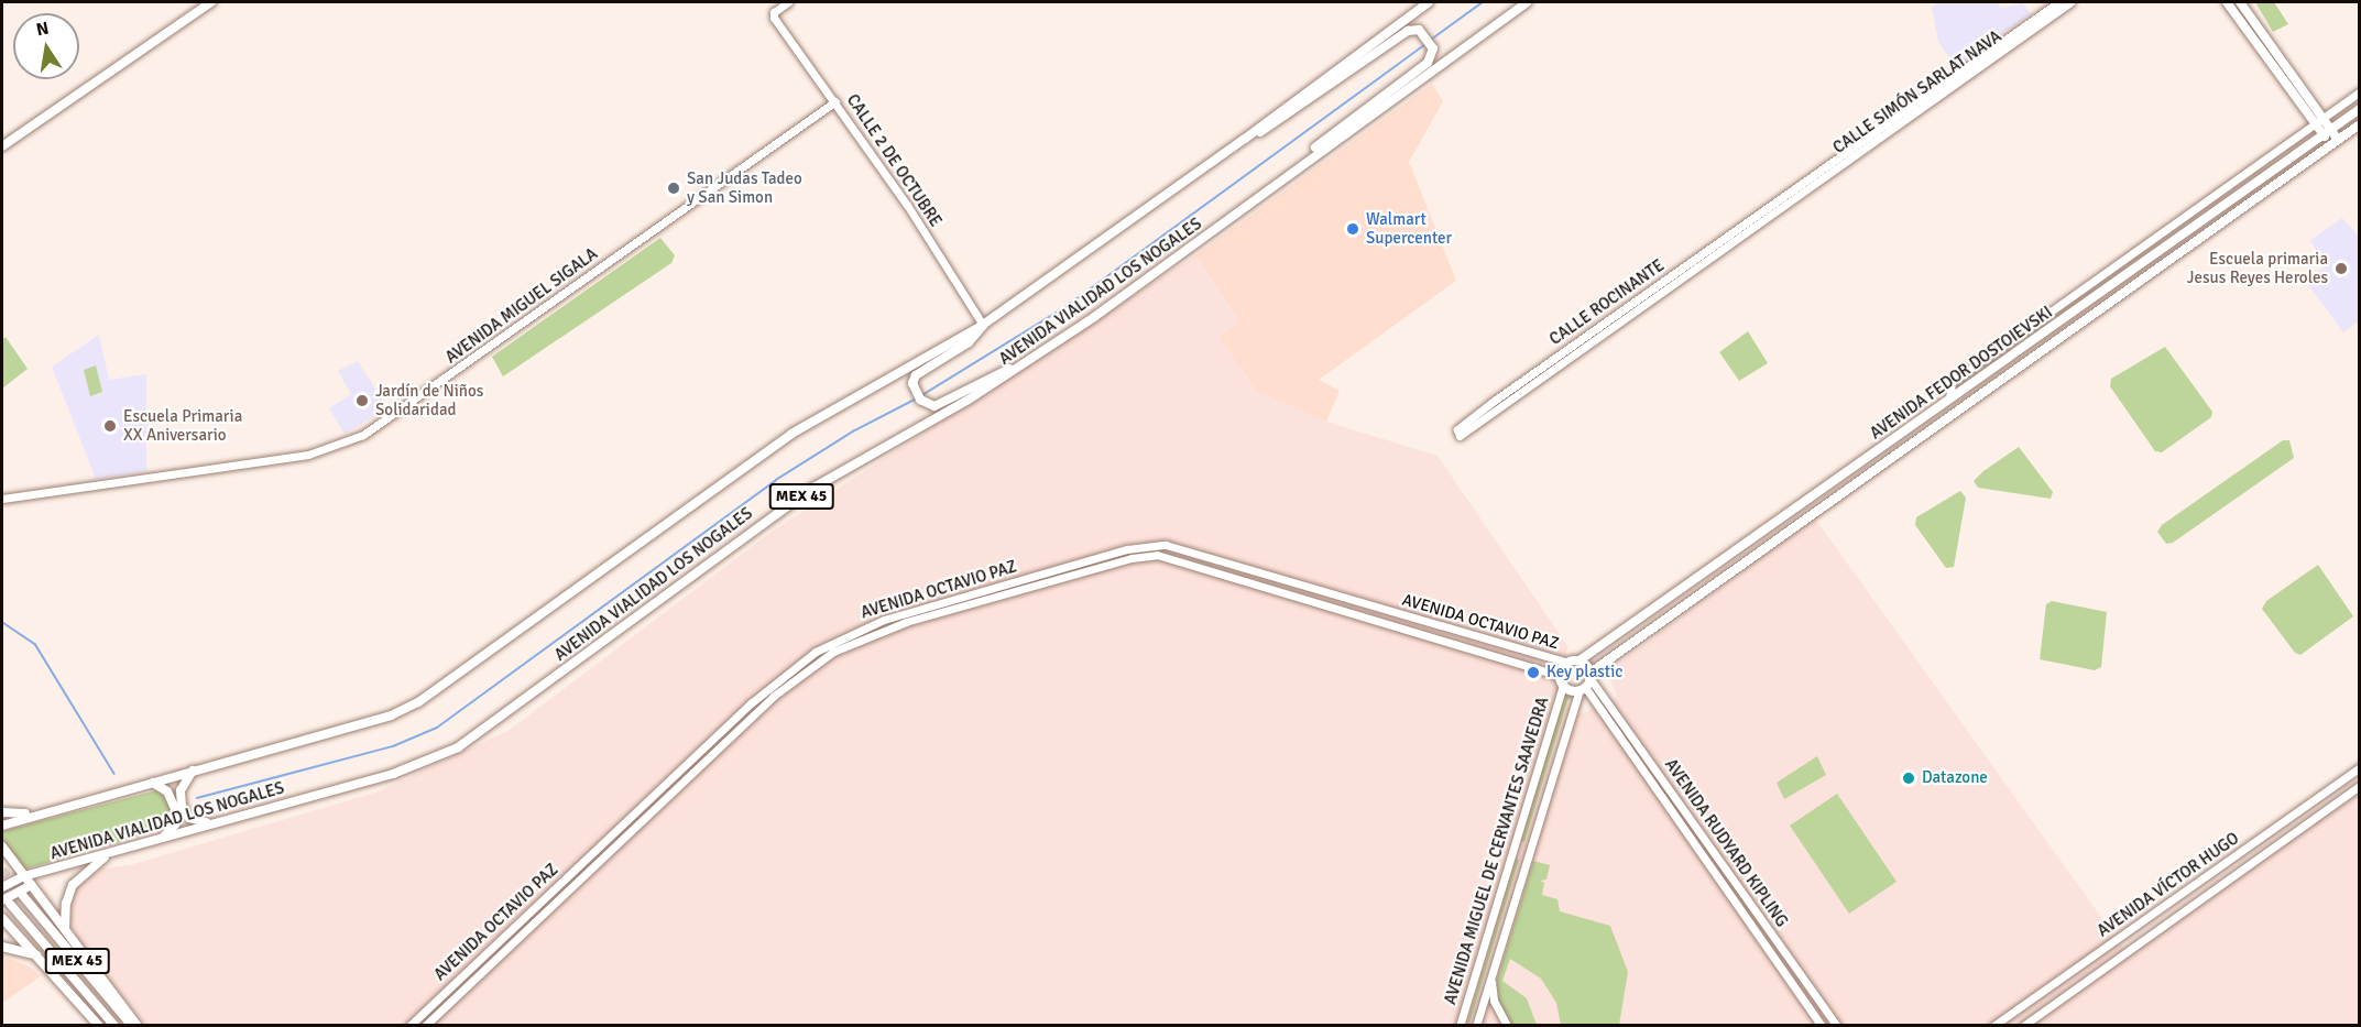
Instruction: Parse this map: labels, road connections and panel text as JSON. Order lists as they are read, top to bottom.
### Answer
{
  "streets": {
    "main road": ["AVENIDA VIALIDAD LOS NOGALES", "AVENIDA FEDOR DOSTOIEVSKI", "MEX 45"],
    "street": [
      "CALLE SIMÓN SARLAT NAVA",
      "CALLE 2 DE OCTUBRE",
      "CALLE ROCINANTE",
      "AVENIDA MIGUEL SIGALA",
      "AVENIDA OCTAVIO PAZ",
      "AVENIDA RUDYARD KIPLING",
      "AVENIDA MIGUEL DE CERVANTES SAAVEDRA",
      "AVENIDA VÍCTOR HUGO"
    ]
  },
  "crossings": [
    ["CALLE SIMÓN SARLAT NAVA", "CALLE ROCINANTE"],
    ["CALLE 2 DE OCTUBRE", "AVENIDA MIGUEL SIGALA"],
    ["AVENIDA FEDOR DOSTOIEVSKI", "AVENIDA RUDYARD KIPLING"],
    ["AVENIDA FEDOR DOSTOIEVSKI", "AVENIDA MIGUEL DE CERVANTES SAAVEDRA"],
    ["AVENIDA OCTAVIO PAZ", "AVENIDA MIGUEL DE CERVANTES SAAVEDRA"],
    ["AVENIDA RUDYARD KIPLING", "AVENIDA MIGUEL DE CERVANTES SAAVEDRA"]
  ],
  "places": [
    "San Judas Tadeo y San Simon",
    "Walmart Supercenter",
    "Escuela primaria Jesus Reyes Heroles",
    "Jardín de Niños Solidaridad",
    "Escuela Primaria XX Aniversario",
    "Key plastic",
    "Datazone"
  ],
  "north": "top"
}
